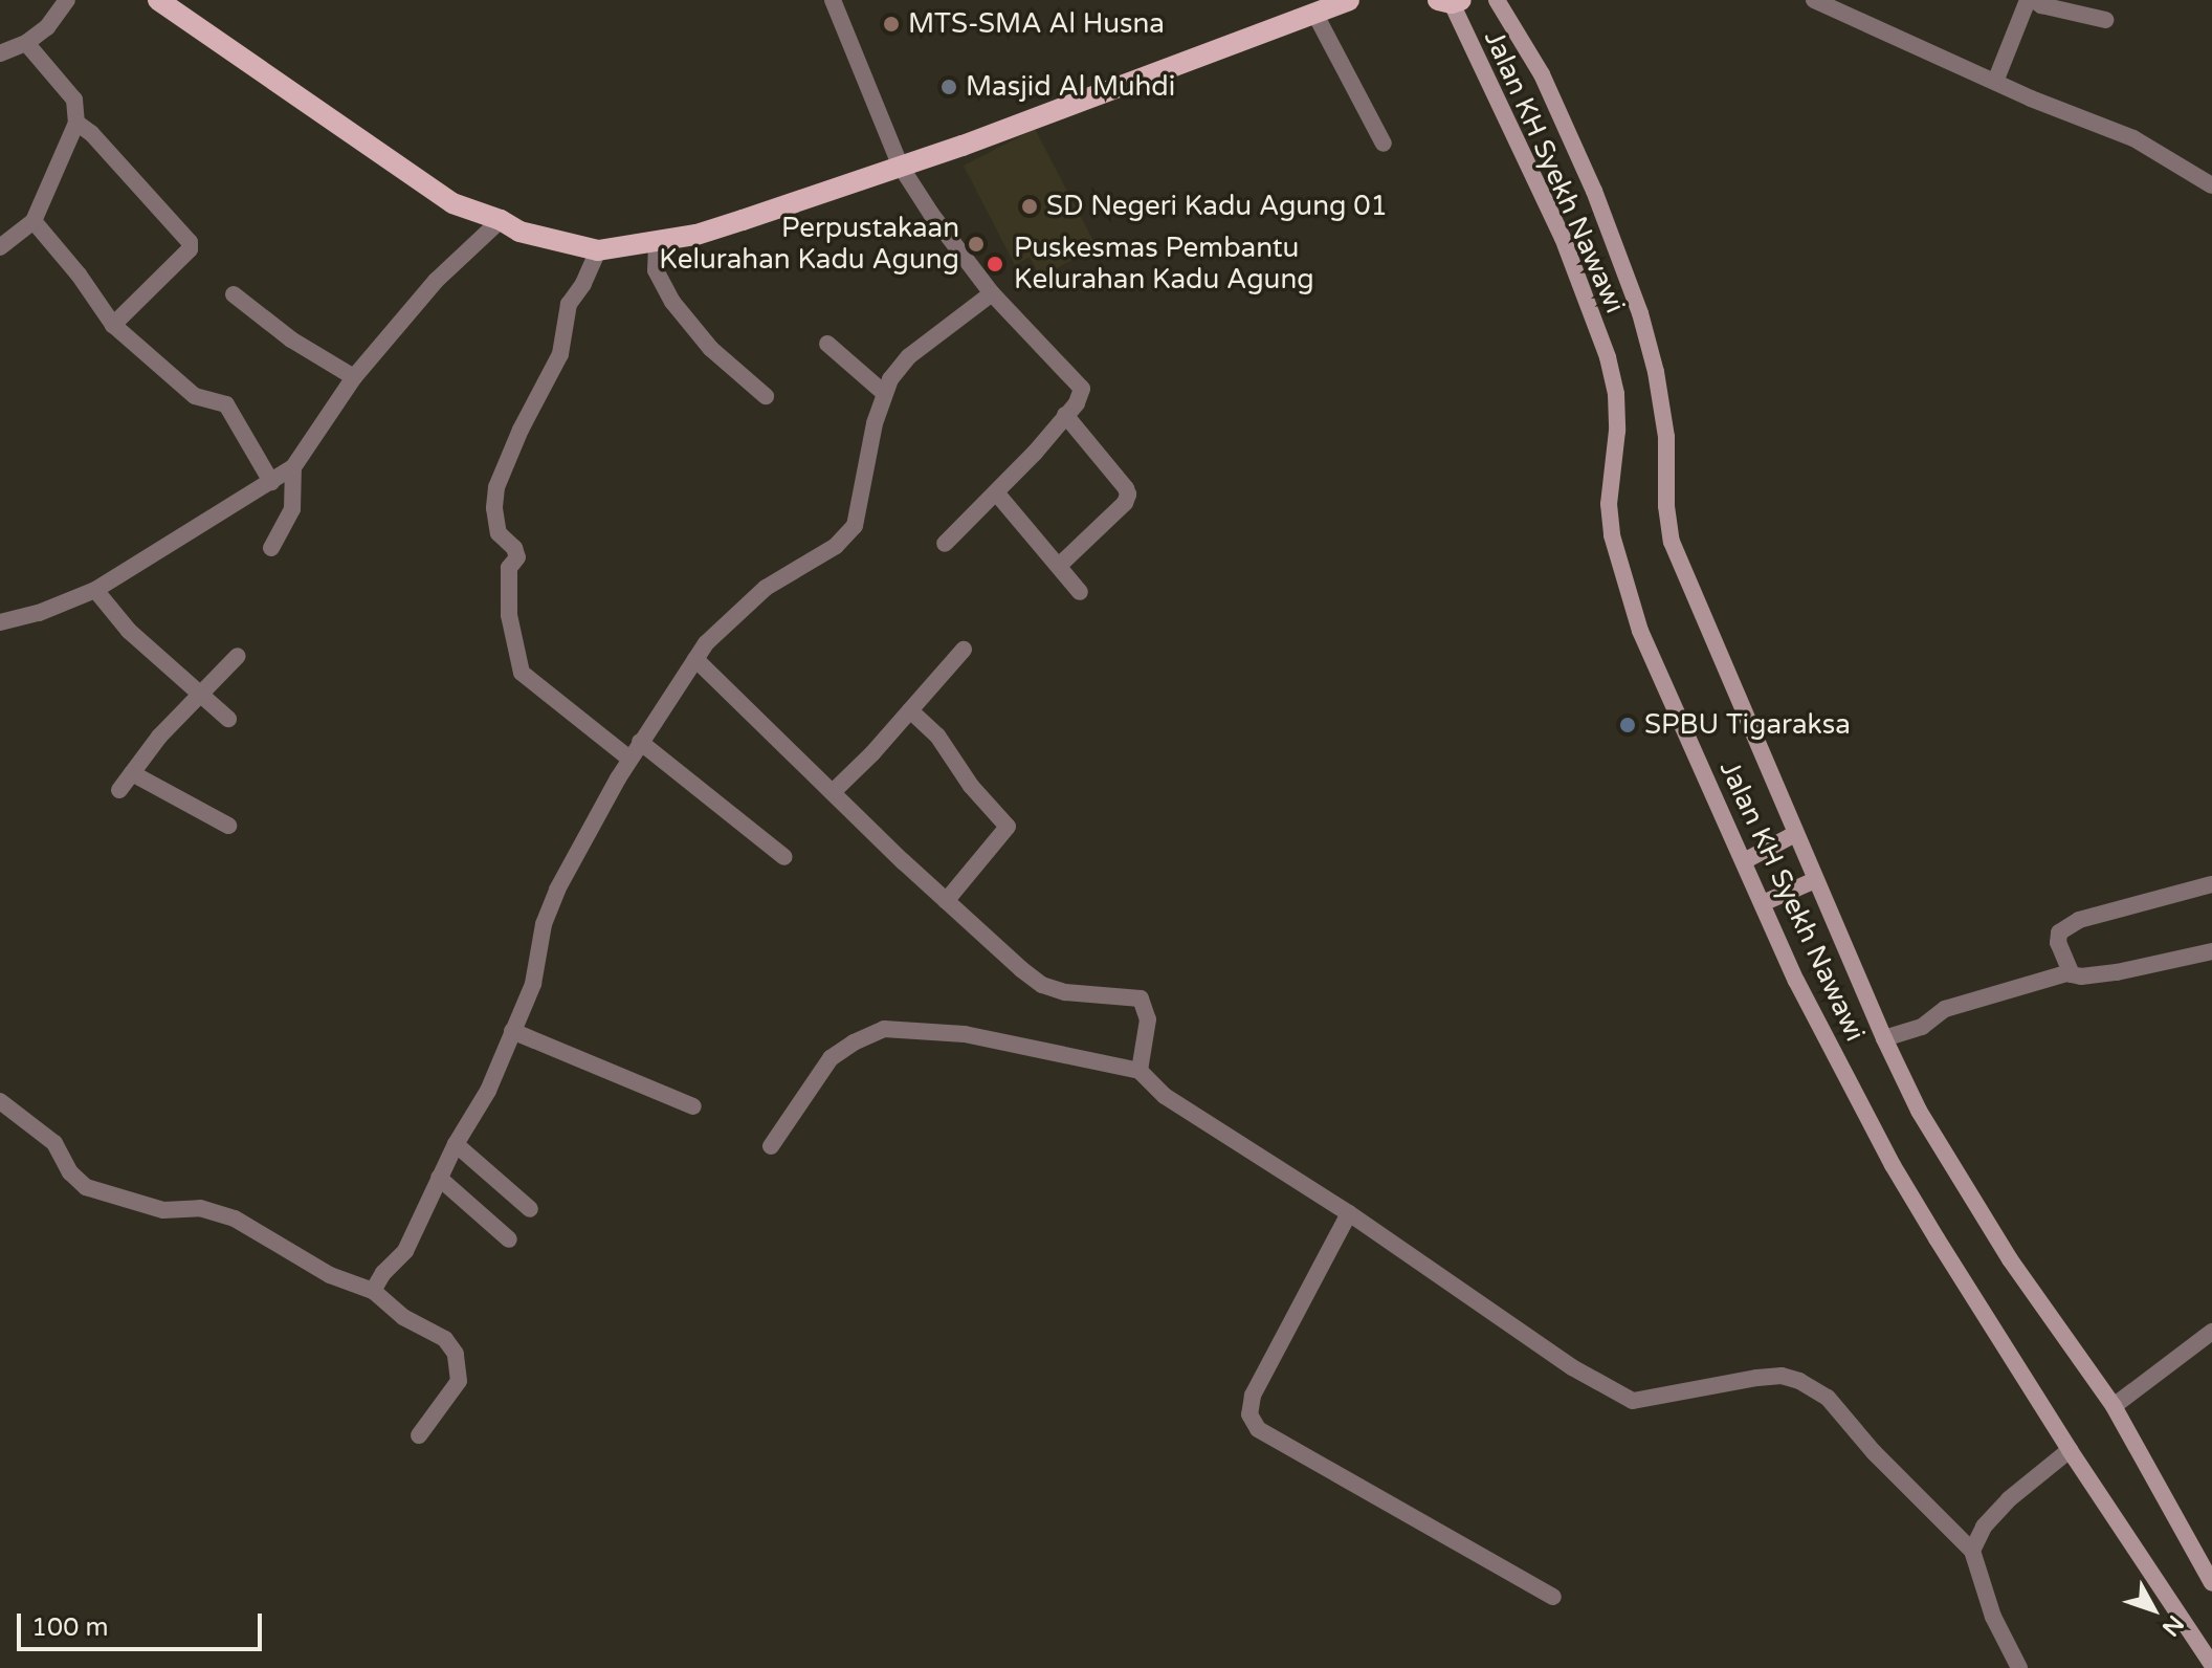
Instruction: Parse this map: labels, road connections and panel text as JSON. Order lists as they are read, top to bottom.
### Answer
{
  "streets": {
    "main road": ["Jalan KH Syekh Nawawi"]
  },
  "places": [
    "MTS-SMA Al Husna",
    "Masjid Al Muhdi",
    "SD Negeri Kadu Agung 01",
    "Perpustakaan Kelurahan Kadu Agung",
    "Puskesmas Pembantu Kelurahan Kadu Agung",
    "SPBU Tigaraksa"
  ],
  "scale_bar": "100 m",
  "north": "bottom right"
}
